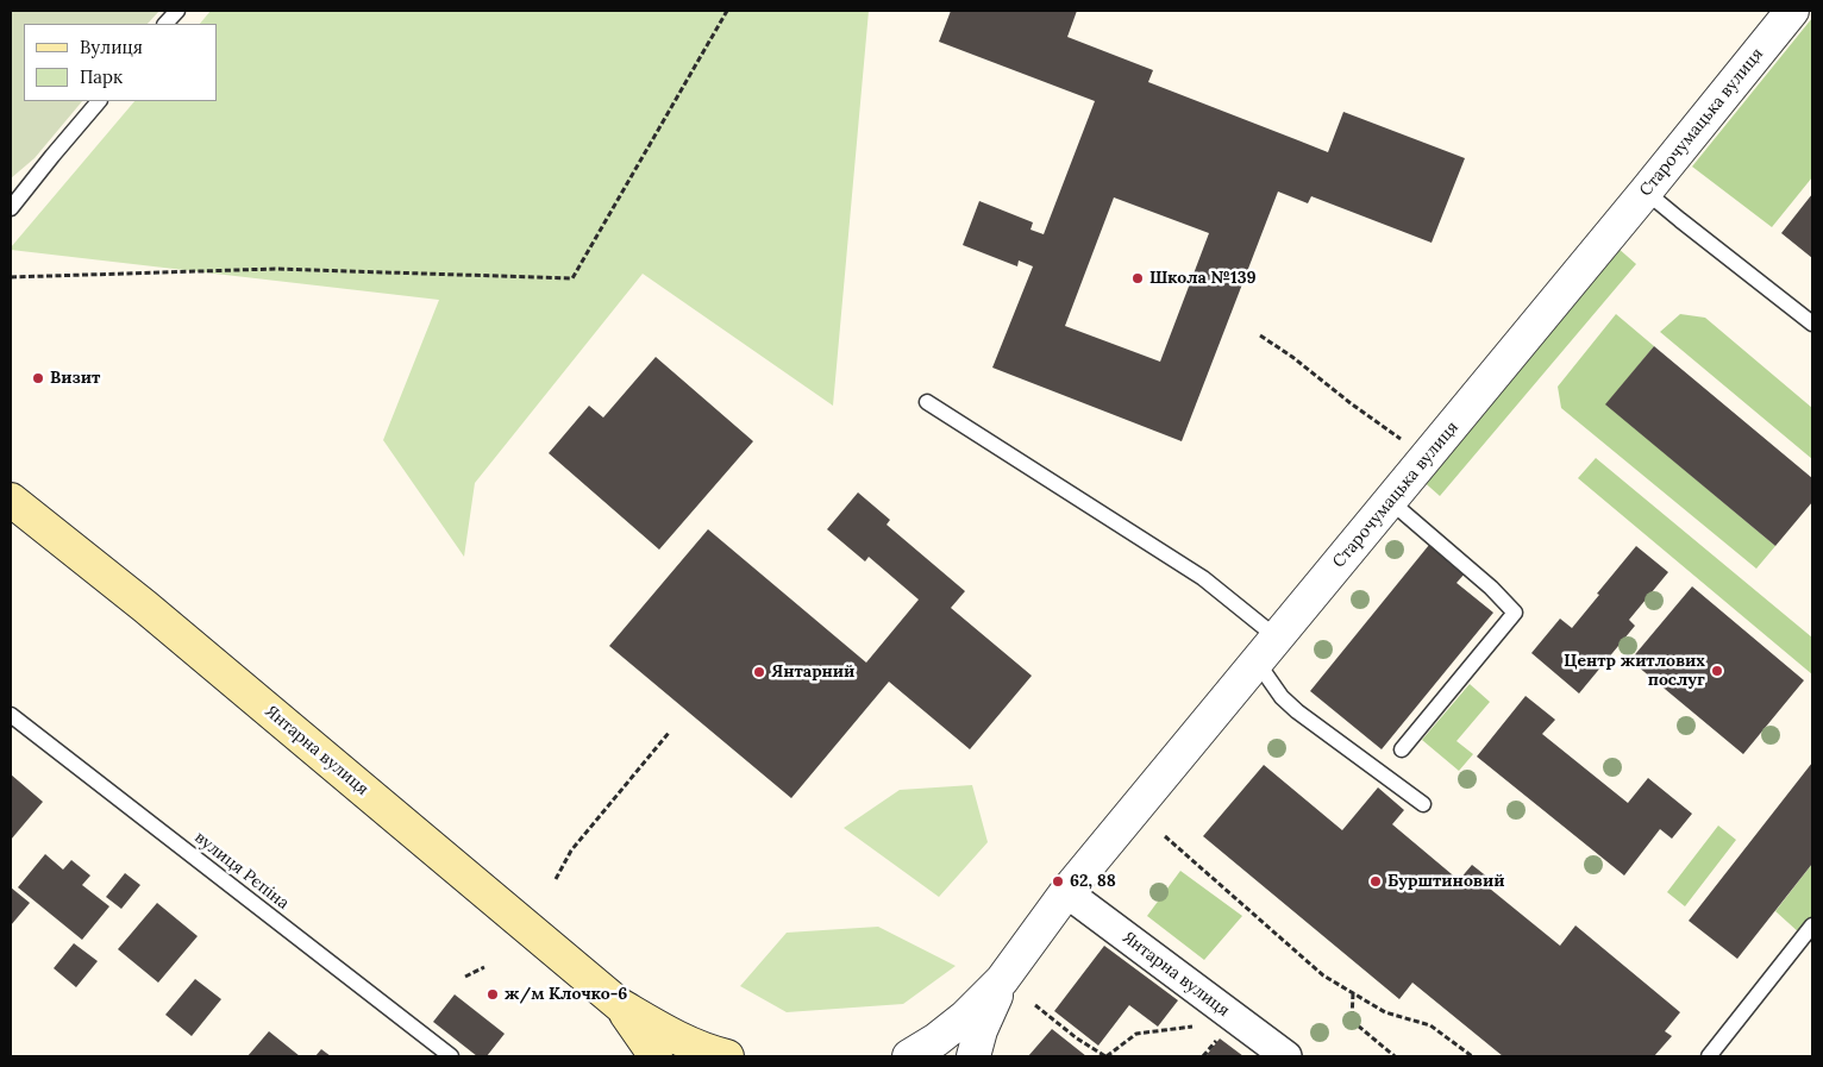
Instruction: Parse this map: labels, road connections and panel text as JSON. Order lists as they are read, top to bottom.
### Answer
{
  "streets": {
    "main road": ["Янтарна вулиця"],
    "street": ["Старочумацька вулиця"],
    "lane": ["вулиця Рєпіна"]
  },
  "crossings": [
    ["Старочумацька вулиця", "Янтарна вулиця"]
  ],
  "places": [
    "Школа №139",
    "Визит",
    "Центр житлових послуг",
    "Янтарний",
    "62, 88",
    "Бурштиновий",
    "ж/м Клочко-6"
  ],
  "legend": ["Вулиця", "Парк"]
}
